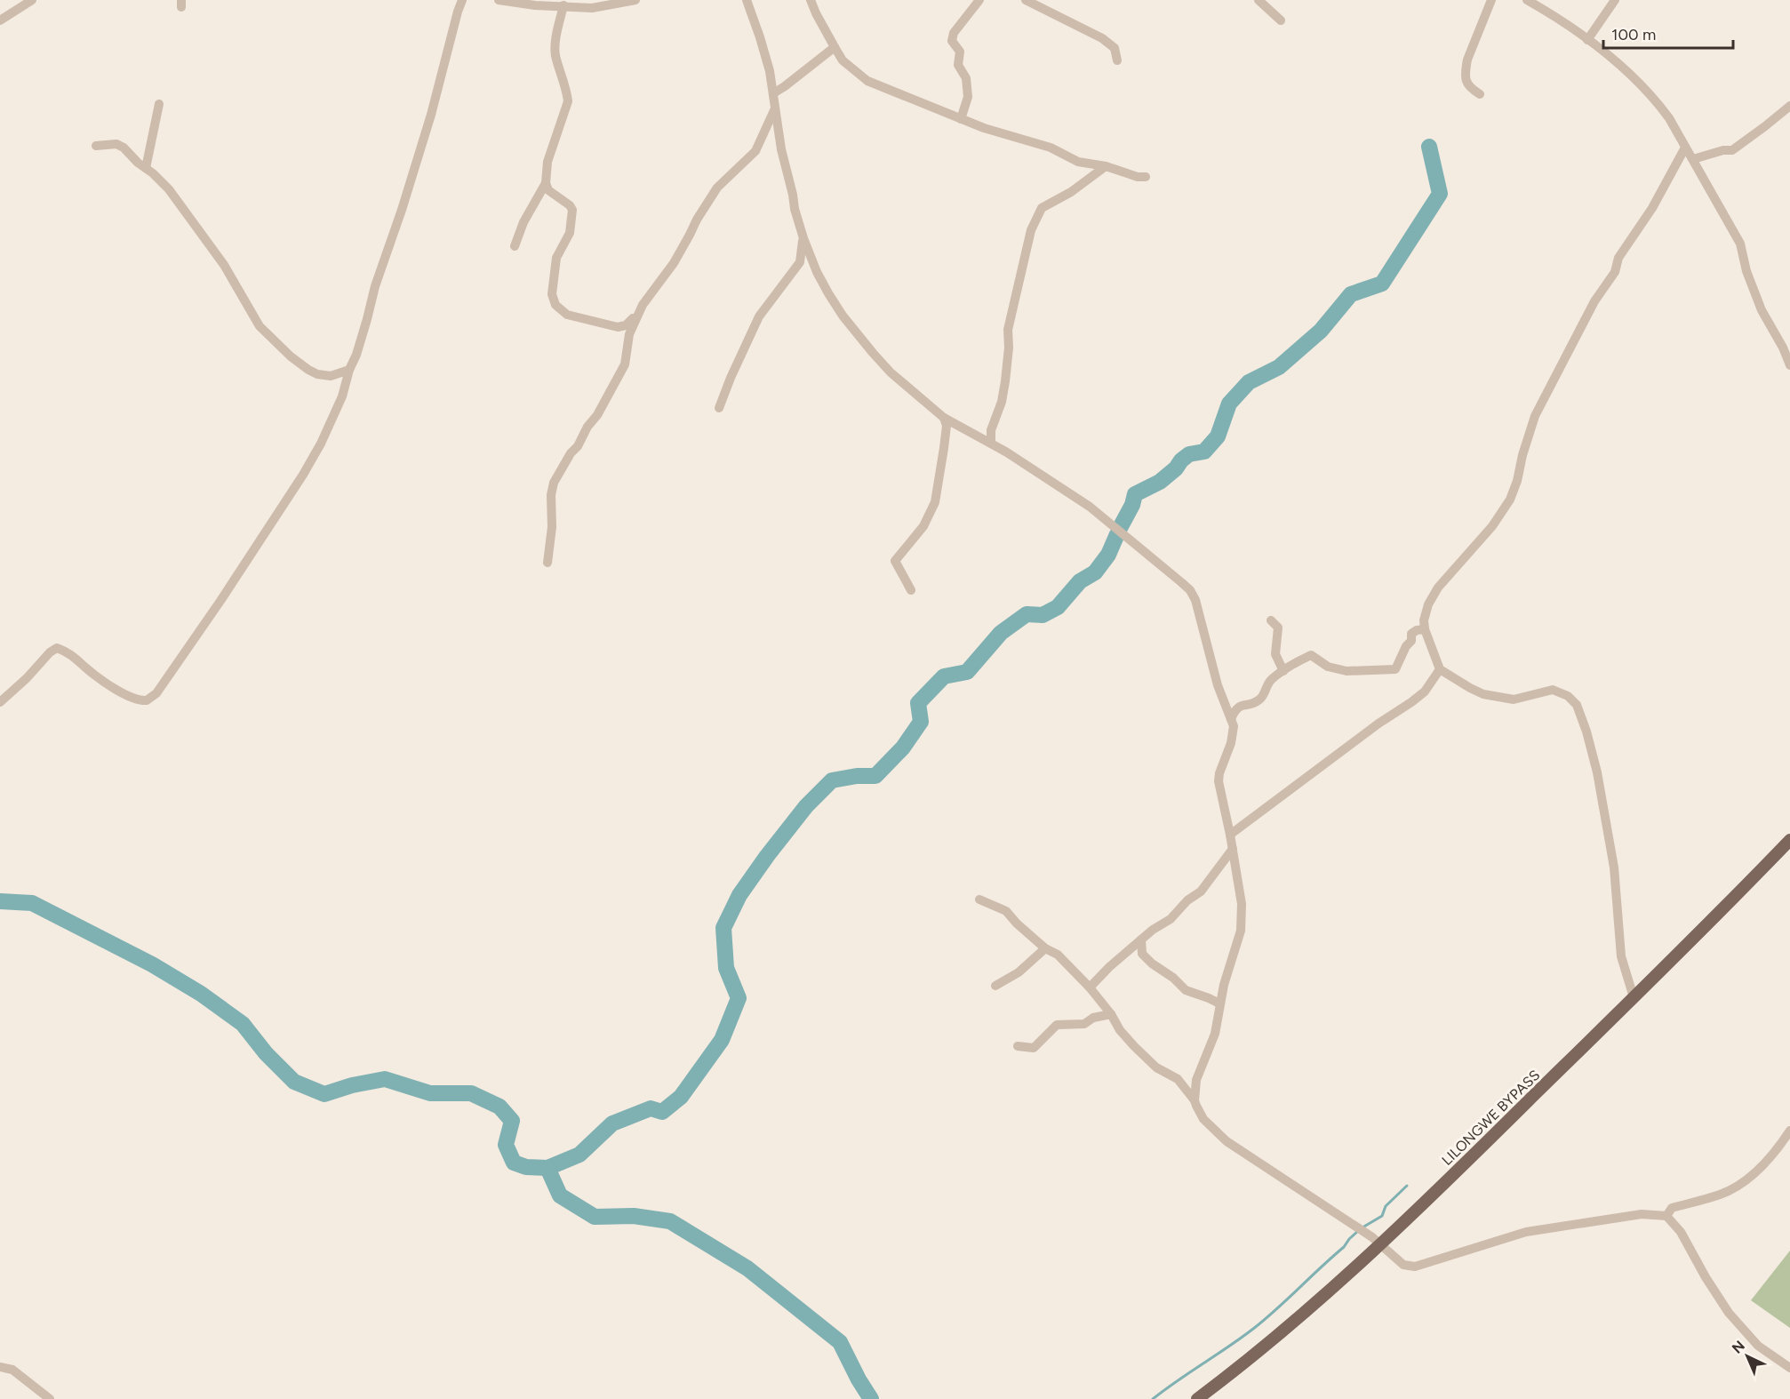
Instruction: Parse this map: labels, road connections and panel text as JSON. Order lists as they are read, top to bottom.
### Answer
{
  "streets": {
    "main road": ["LILONGWE BYPASS"]
  },
  "scale_bar": "100 m",
  "north": "top left"
}
